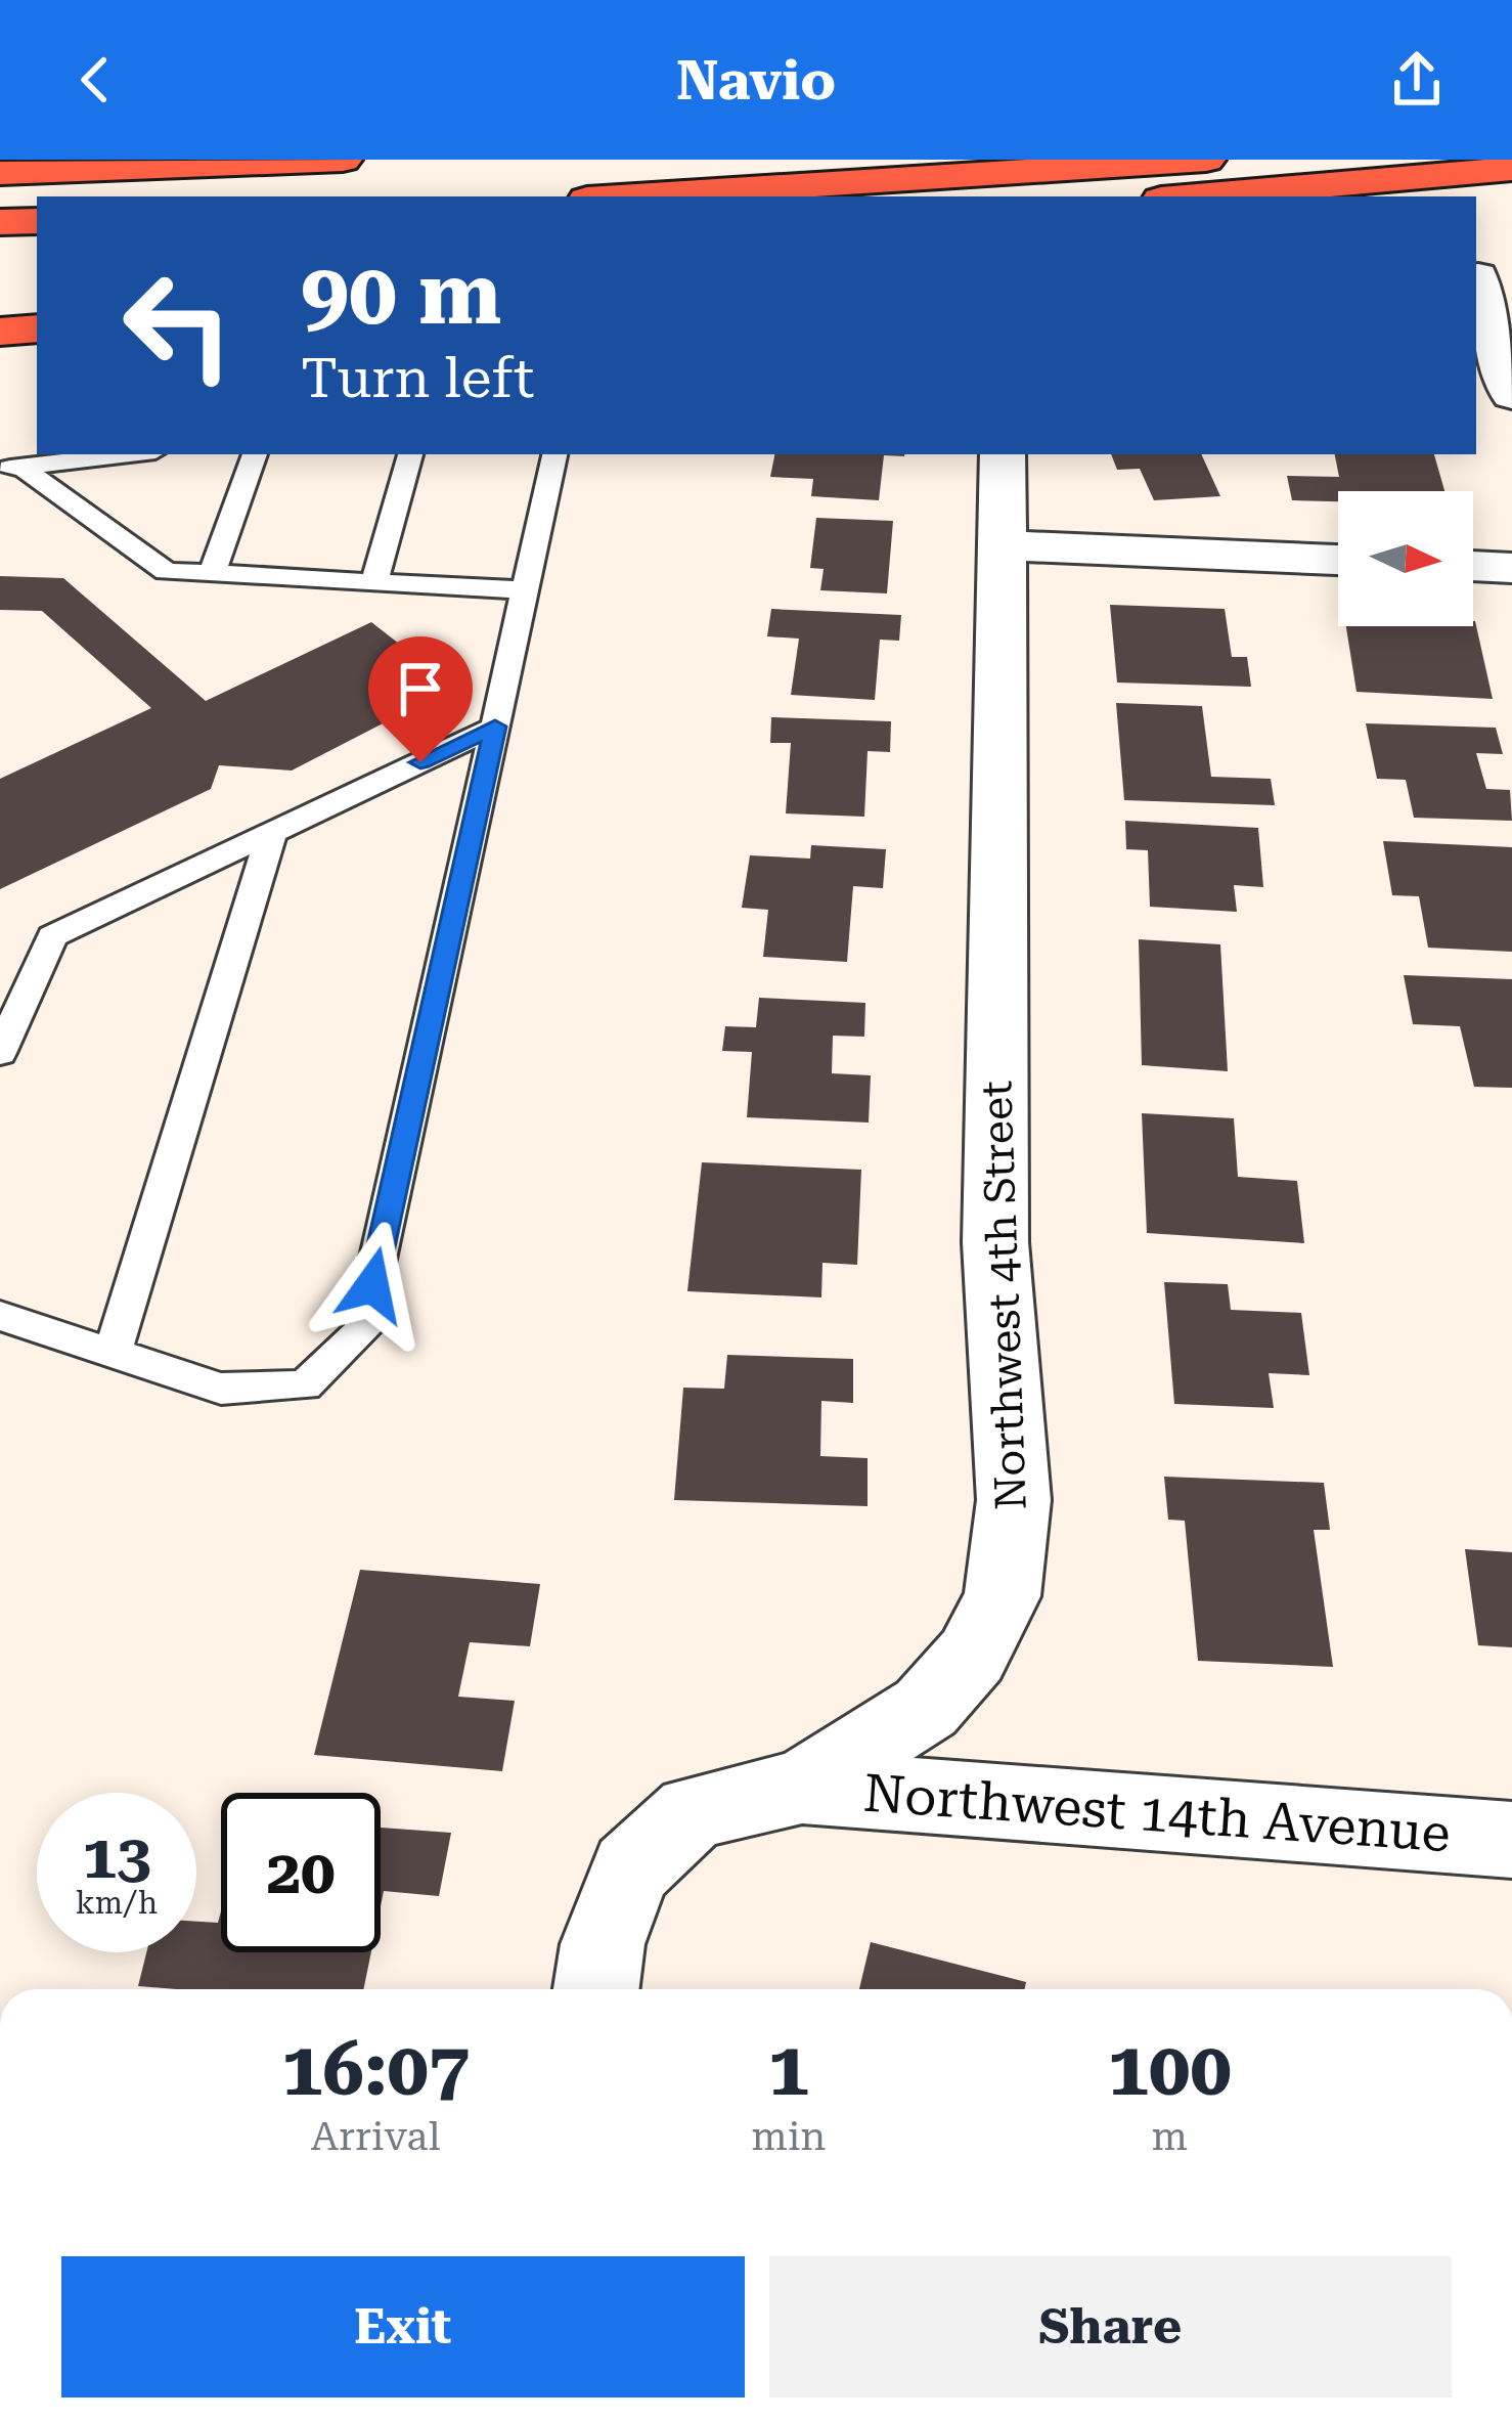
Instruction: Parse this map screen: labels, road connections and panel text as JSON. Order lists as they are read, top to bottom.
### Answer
{
  "streets": {
    "street": ["Northwest 4th Street", "Northwest 14th Avenue"]
  },
  "crossings": [
    ["Northwest 4th Street", "Northwest 14th Avenue"]
  ],
  "north": "right",
  "page": {
    "header": "Navio",
    "turn": ["90 m", "Turn left"],
    "speed": "13 km/h",
    "limit": "20",
    "eta": [
      "16:07",
      "Arrival",
      "1",
      "min",
      "100",
      "m"
    ],
    "buttons": ["Exit", "Share"]
  }
}
